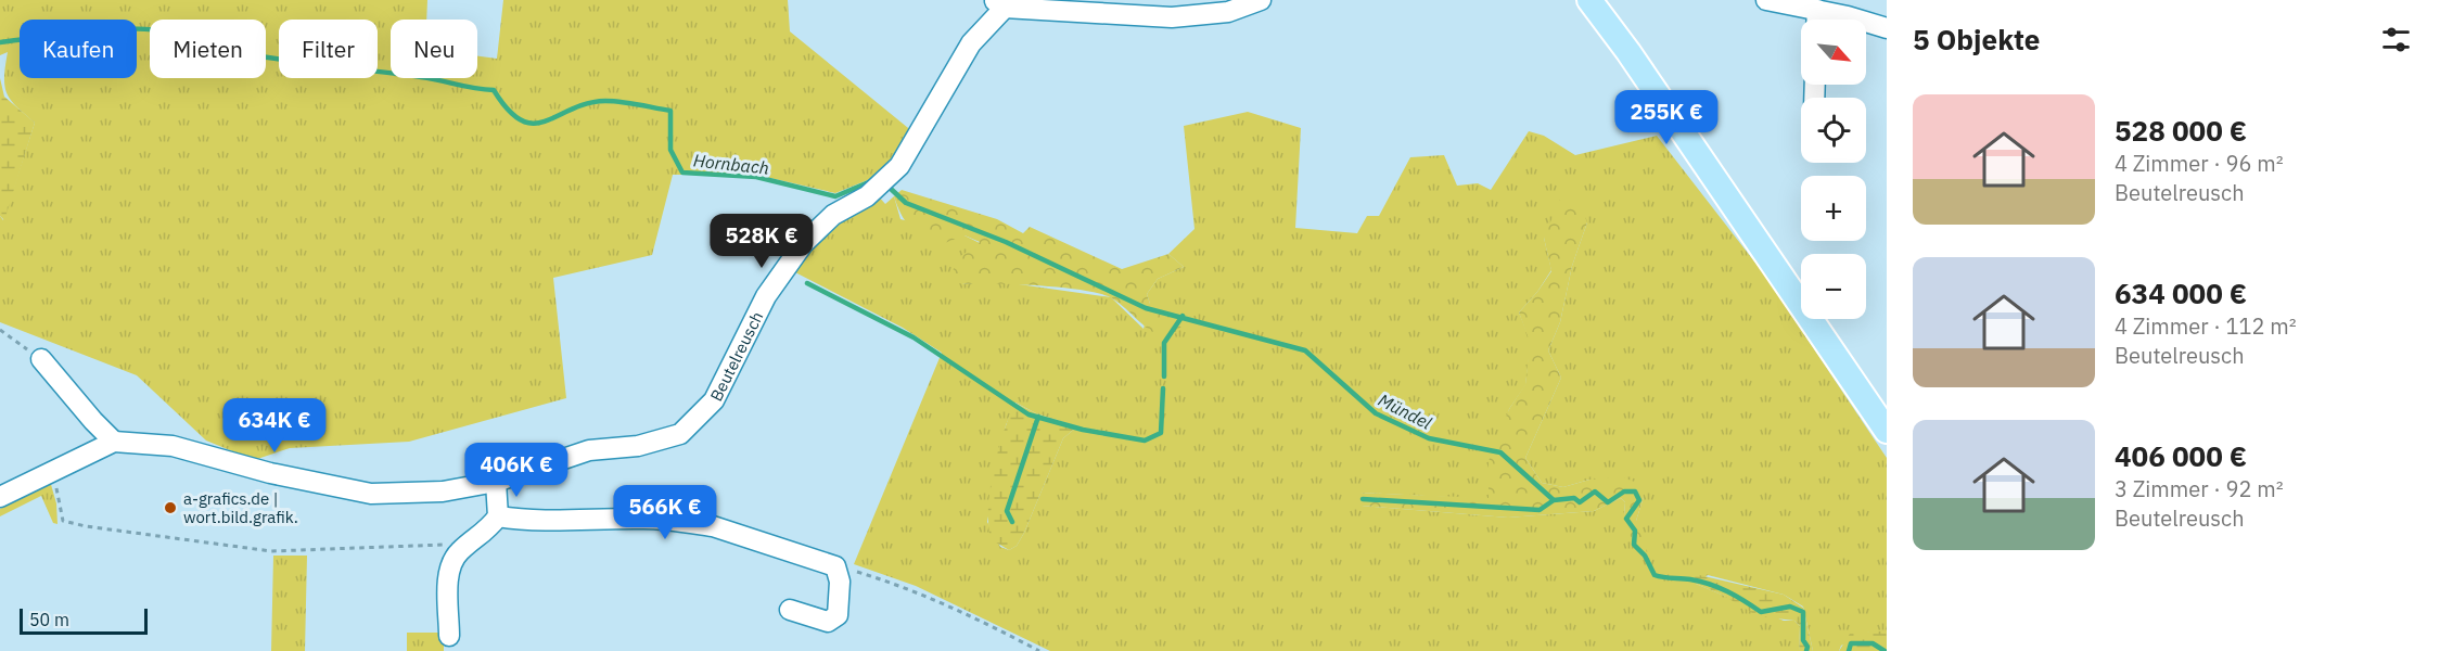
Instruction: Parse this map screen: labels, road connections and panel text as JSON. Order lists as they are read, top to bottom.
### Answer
{
  "streets": {
    "street": ["Beutelreusch"]
  },
  "water": ["Hornbach", "Mündel"],
  "places": ["a-grafics.de | wort.bild.grafik."],
  "scale_bar": "50 m",
  "north": "bottom right",
  "page": {
    "heading": "5 Objekte",
    "map_buttons": ["+", "−"],
    "chip": [
      "Kaufen",
      "Mieten",
      "Filter",
      "Neu"
    ],
    "list": [
      {
        "name": "528 000 €",
        "note": "4 Zimmer · 96 m² · Beutelreusch"
      },
      {
        "name": "634 000 €",
        "note": "4 Zimmer · 112 m² · Beutelreusch"
      },
      {
        "name": "406 000 €",
        "note": "3 Zimmer · 92 m² · Beutelreusch"
      }
    ],
    "price": [
      "255K €",
      "528K €",
      "634K €",
      "406K €",
      "566K €"
    ],
    "scale": "50 m"
  }
}
